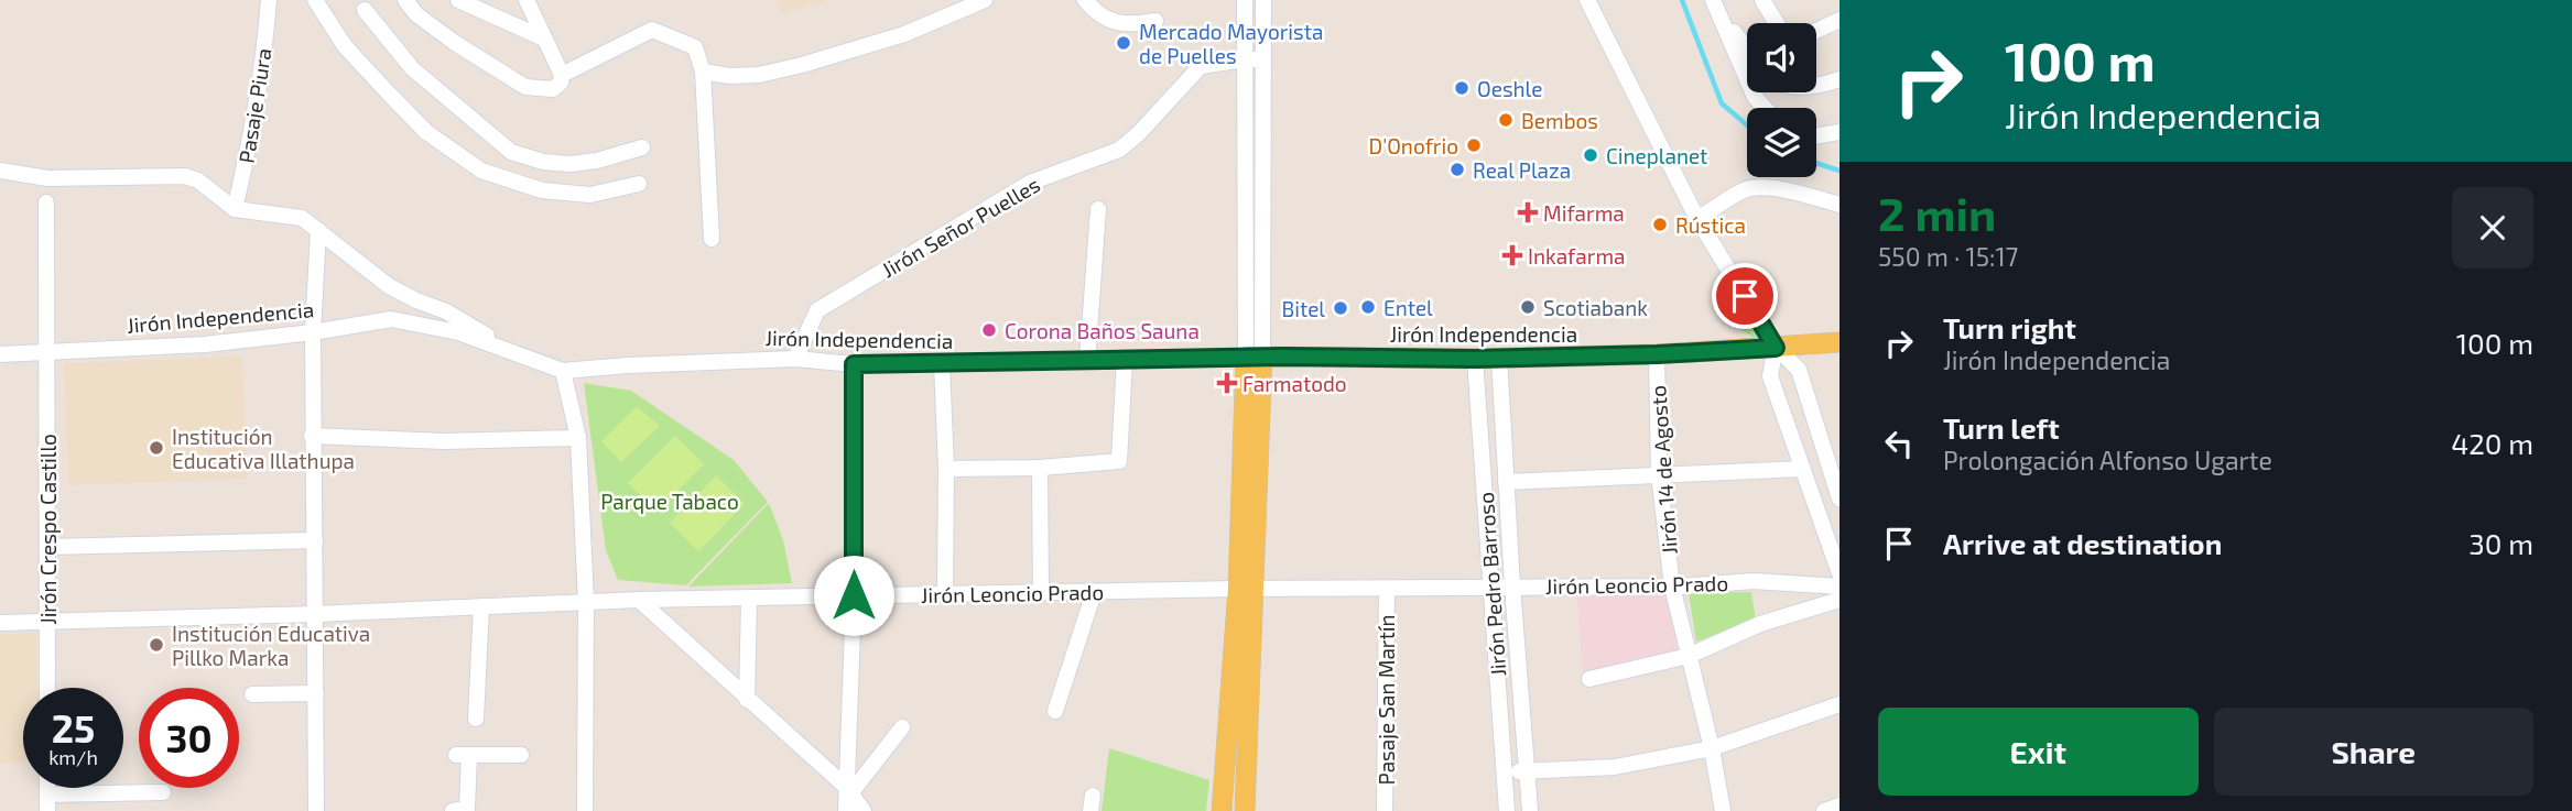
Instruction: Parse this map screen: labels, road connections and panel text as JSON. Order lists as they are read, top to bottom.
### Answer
{
  "streets": {
    "main road": ["Jirón Independencia"],
    "street": [
      "Pasaje Piura",
      "Jirón Señor Puelles",
      "Jirón 14 de Agosto",
      "Jirón Crespo Castillo",
      "Jirón Pedro Barroso",
      "Jirón Leoncio Prado",
      "Pasaje San Martín"
    ]
  },
  "crossings": [
    ["Jirón Señor Puelles", "Jirón Independencia"],
    ["Jirón Independencia", "Jirón 14 de Agosto"],
    ["Jirón Independencia", "Jirón Crespo Castillo"],
    ["Jirón Independencia", "Jirón Pedro Barroso"],
    ["Jirón 14 de Agosto", "Jirón Leoncio Prado"],
    ["Jirón Crespo Castillo", "Jirón Leoncio Prado"],
    ["Jirón Pedro Barroso", "Jirón Leoncio Prado"],
    ["Jirón Leoncio Prado", "Pasaje San Martín"]
  ],
  "parks": ["Parque Tabaco"],
  "places": {
    "other": [
      "Mercado Mayorista de Puelles",
      "Oeshle",
      "Bembos",
      "D'Onofrio",
      "Cineplanet",
      "Real Plaza",
      "Rústica",
      "Entel",
      "Scotiabank",
      "Bitel",
      "Corona Baños Sauna",
      "Institución Educativa Illathupa",
      "Institución Educativa Pillko Marka"
    ],
    "health": ["Mifarma", "Inkafarma", "Farmatodo"]
  },
  "page": {
    "turn": ["100 m", "Jirón Independencia"],
    "heading": ["2 min", "550 m · 15:17"],
    "list": [
      {
        "name": "Turn right",
        "note": "Jirón Independencia",
        "value": "100 m"
      },
      {
        "name": "Turn left",
        "note": "Prolongación Alfonso Ugarte",
        "value": "420 m"
      },
      {
        "name": "Arrive at destination",
        "value": "30 m"
      }
    ],
    "speed": "25 km/h",
    "limit": "30",
    "buttons": ["Exit", "Share"]
  }
}
